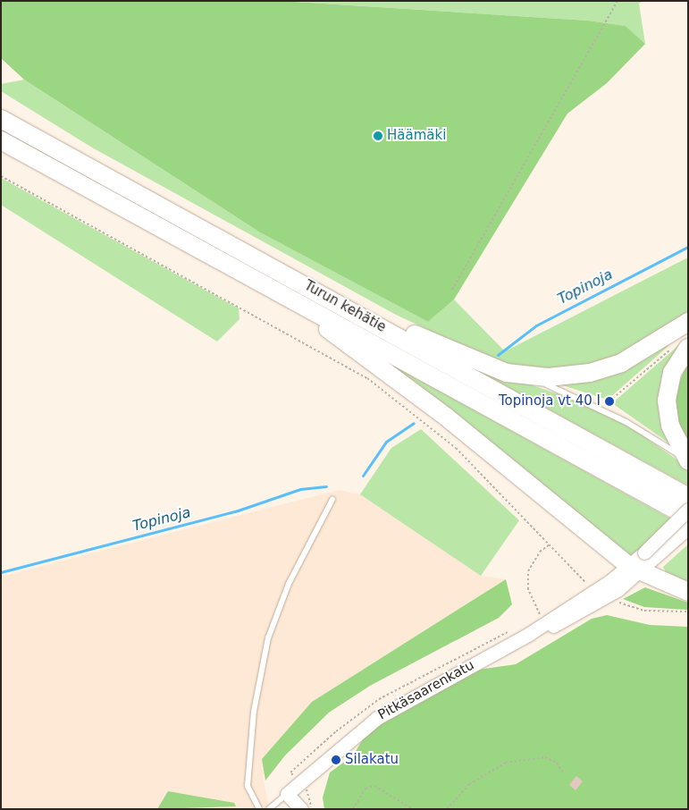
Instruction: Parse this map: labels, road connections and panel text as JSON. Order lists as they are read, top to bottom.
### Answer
{
  "streets": {
    "highway": ["Turun kehätie"],
    "street": ["Pitkäsaarenkatu"]
  },
  "water": ["Topinoja"],
  "places": ["Häämäki", "Topinoja vt 40 I", "Silakatu"]
}
